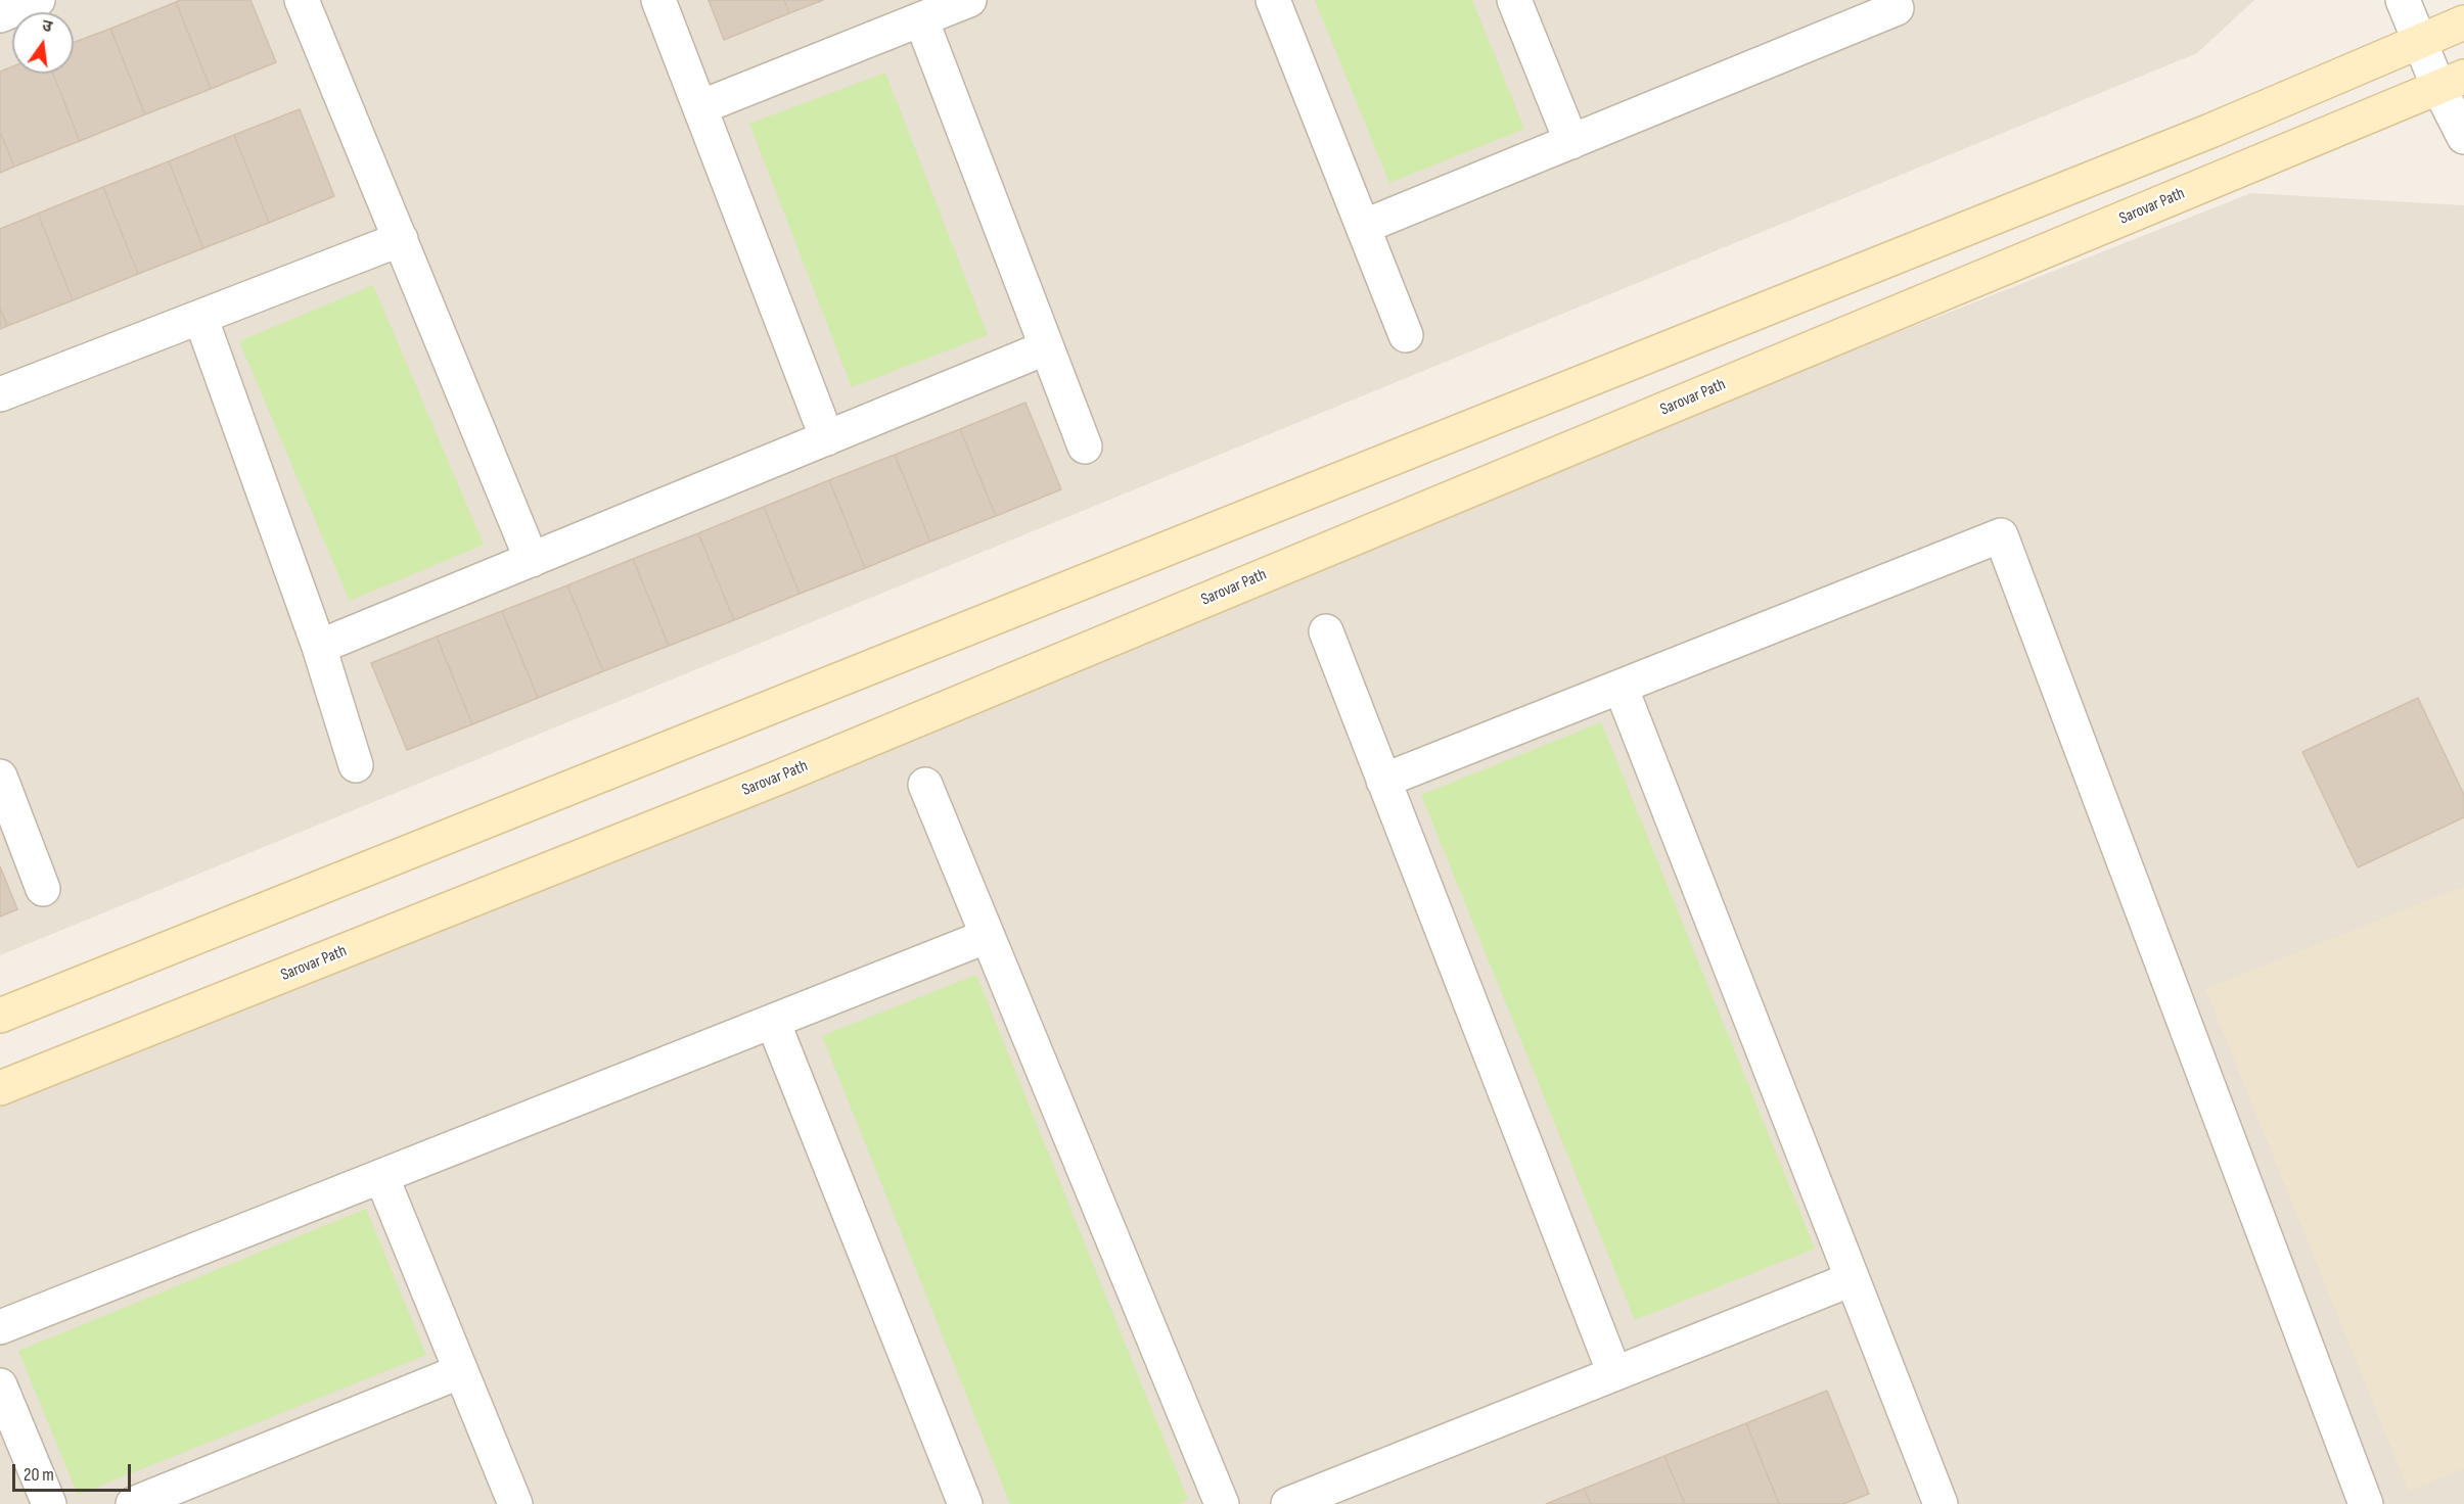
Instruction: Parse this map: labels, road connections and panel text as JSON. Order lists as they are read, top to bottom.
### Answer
{
  "streets": {
    "main road": ["Sarovar Path"]
  },
  "scale_bar": "20 m",
  "north": "top"
}
